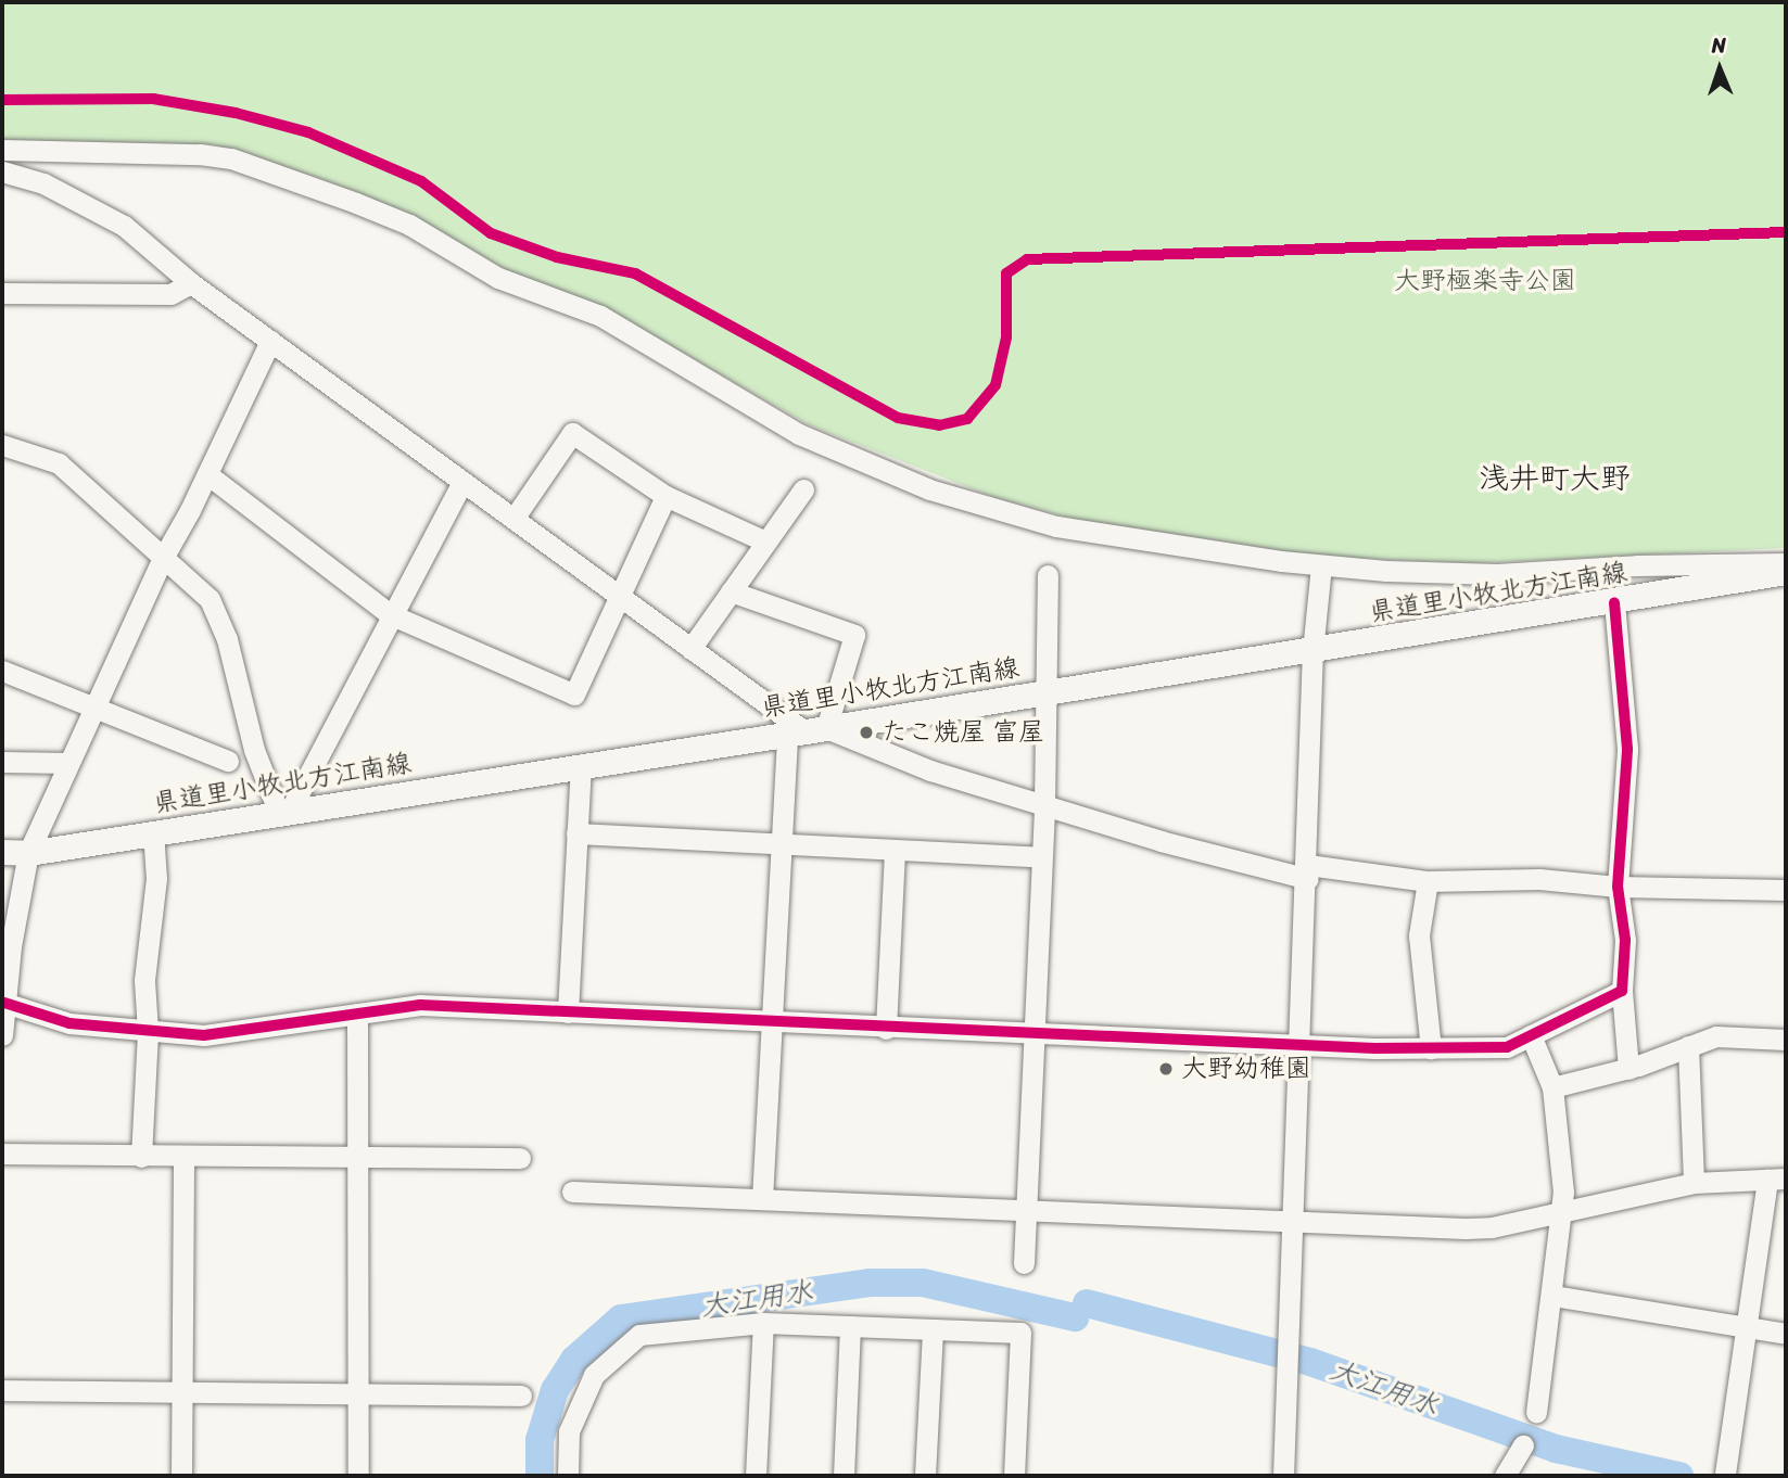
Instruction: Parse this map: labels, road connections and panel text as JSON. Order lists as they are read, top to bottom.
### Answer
{
  "streets": {
    "main road": ["県道里小牧北方江南線"]
  },
  "districts": ["浅井町大野"],
  "water": ["大江用水"],
  "parks": ["大野極楽寺公園"],
  "places": ["たこ焼屋 富屋", "大野幼稚園"],
  "north": "top"
}
